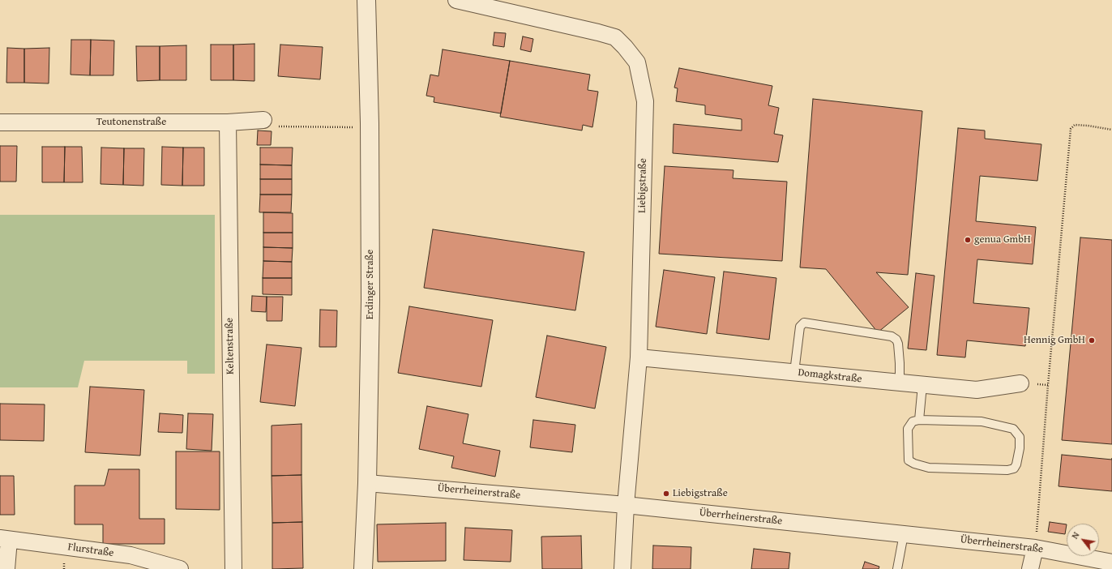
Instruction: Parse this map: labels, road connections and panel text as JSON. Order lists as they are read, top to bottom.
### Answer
{
  "streets": {
    "street": [
      "Teutonenstraße",
      "Liebigstraße",
      "Erdinger Straße",
      "Keltenstraße",
      "Domagkstraße",
      "Überrheinerstraße",
      "Flurstraße"
    ]
  },
  "crossings": [
    ["Teutonenstraße", "Keltenstraße"],
    ["Liebigstraße", "Domagkstraße"],
    ["Liebigstraße", "Überrheinerstraße"],
    ["Erdinger Straße", "Überrheinerstraße"]
  ],
  "places": ["genua GmbH", "Hennig GmbH", "Liebigstraße"],
  "north": "top left"
}
